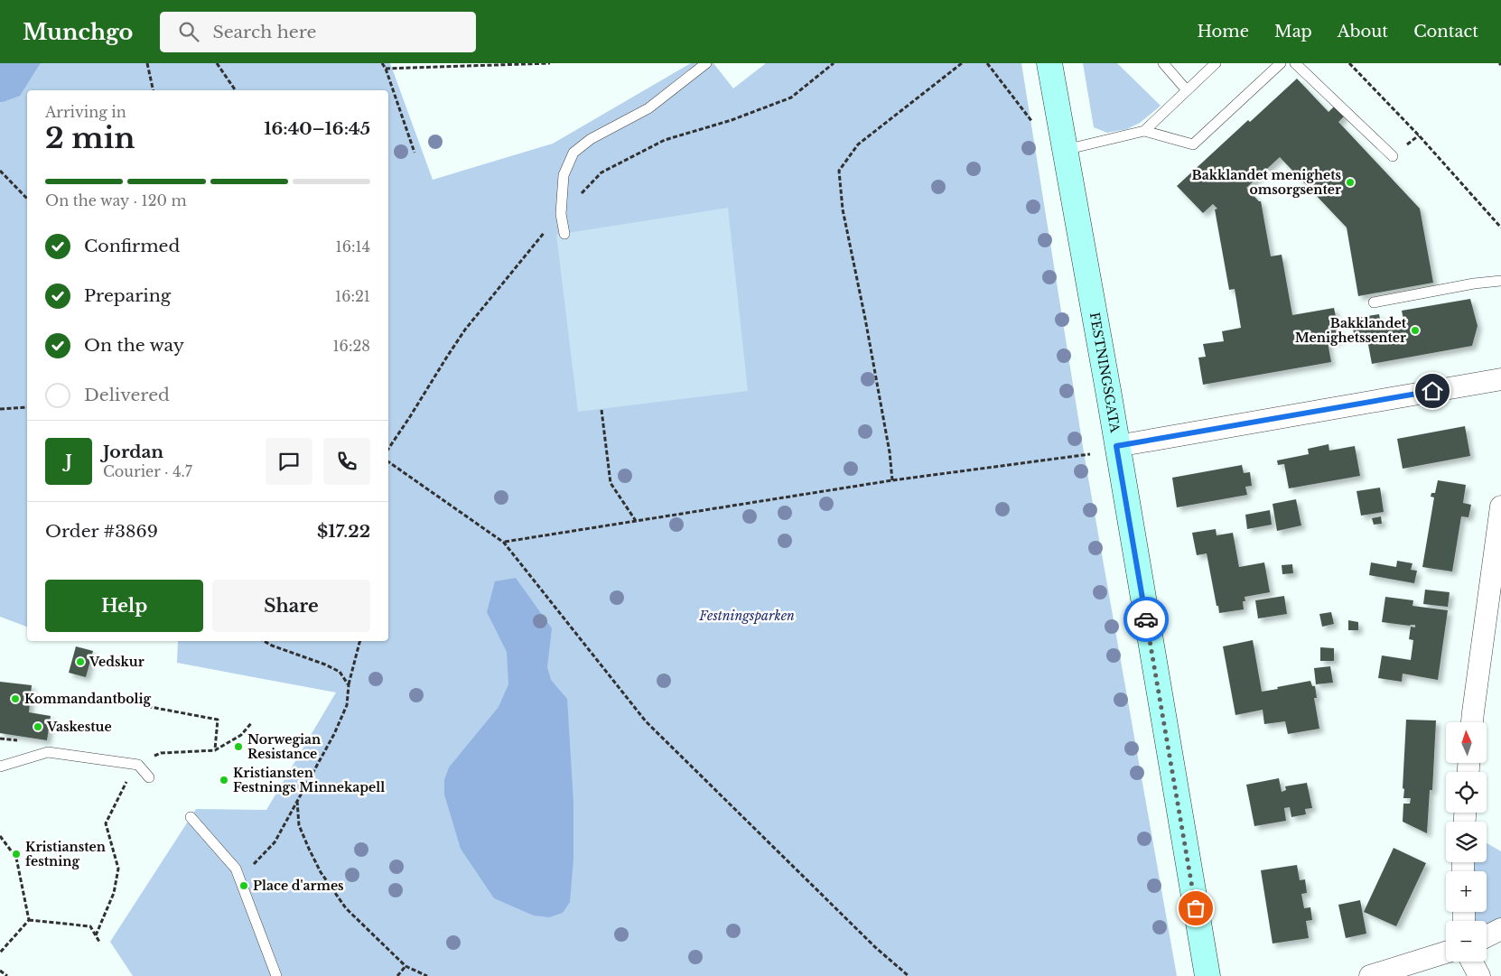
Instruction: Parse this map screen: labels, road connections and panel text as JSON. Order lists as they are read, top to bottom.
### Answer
{
  "streets": {
    "main road": ["FESTNINGSGATA"]
  },
  "parks": ["Festningsparken"],
  "places": [
    "Bakklandet menighets omsorgsenter",
    "Bakklandet Menighetssenter",
    "Vedskur",
    "Kommandantbolig",
    "Vaskestue",
    "Norwegian Resistance",
    "Kristiansten Festnings Minnekapell",
    "Kristiansten festning",
    "Place d'armes"
  ],
  "north": "top",
  "page": {
    "header": "Munchgo",
    "search": "Search here",
    "nav": [
      "Home",
      "Map",
      "About",
      "Contact"
    ],
    "heading": ["2 min", "Arriving in", "16:40–16:45"],
    "panel": [
      "Jordan",
      "Courier · 4.7",
      "Order #3869",
      "$17.22"
    ],
    "bar": "On the way · 120 m",
    "list": [
      ["Confirmed", "16:14"],
      ["Preparing", "16:21"],
      ["On the way", "16:28"],
      "Delivered"
    ],
    "round": "J",
    "buttons": ["Help", "Share"],
    "map_buttons": ["+", "−"]
  }
}
